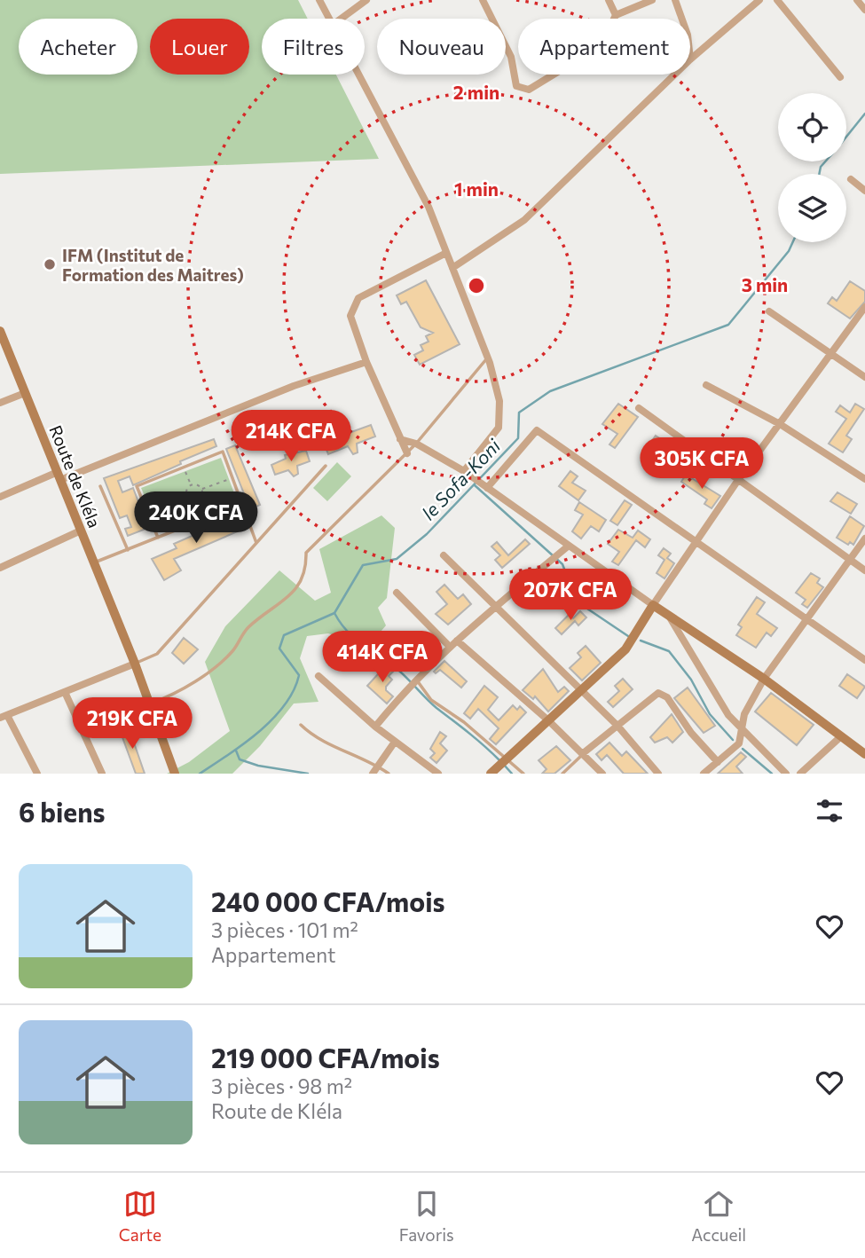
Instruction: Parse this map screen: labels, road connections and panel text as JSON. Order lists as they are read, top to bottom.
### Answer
{
  "streets": {
    "street": ["Route de Kléla"]
  },
  "water": ["le Sofa-Koni"],
  "places": ["IFM (Institut de Formation des Maitres)"],
  "page": {
    "chip": [
      "Acheter",
      "Louer",
      "Filtres",
      "Nouveau",
      "Appartement"
    ],
    "price": [
      "214K CFA",
      "305K CFA",
      "240K CFA",
      "207K CFA",
      "414K CFA",
      "219K CFA"
    ],
    "heading": "6 biens",
    "list": [
      {
        "name": "240 000 CFA/mois",
        "note": "3 pièces · 101 m² · Appartement"
      },
      {
        "name": "219 000 CFA/mois",
        "note": "3 pièces · 98 m² · Route de Kléla"
      }
    ],
    "tabs": ["Carte", "Favoris", "Accueil"]
  },
  "rings": ["2 min", "1 min", "3 min"]
}
